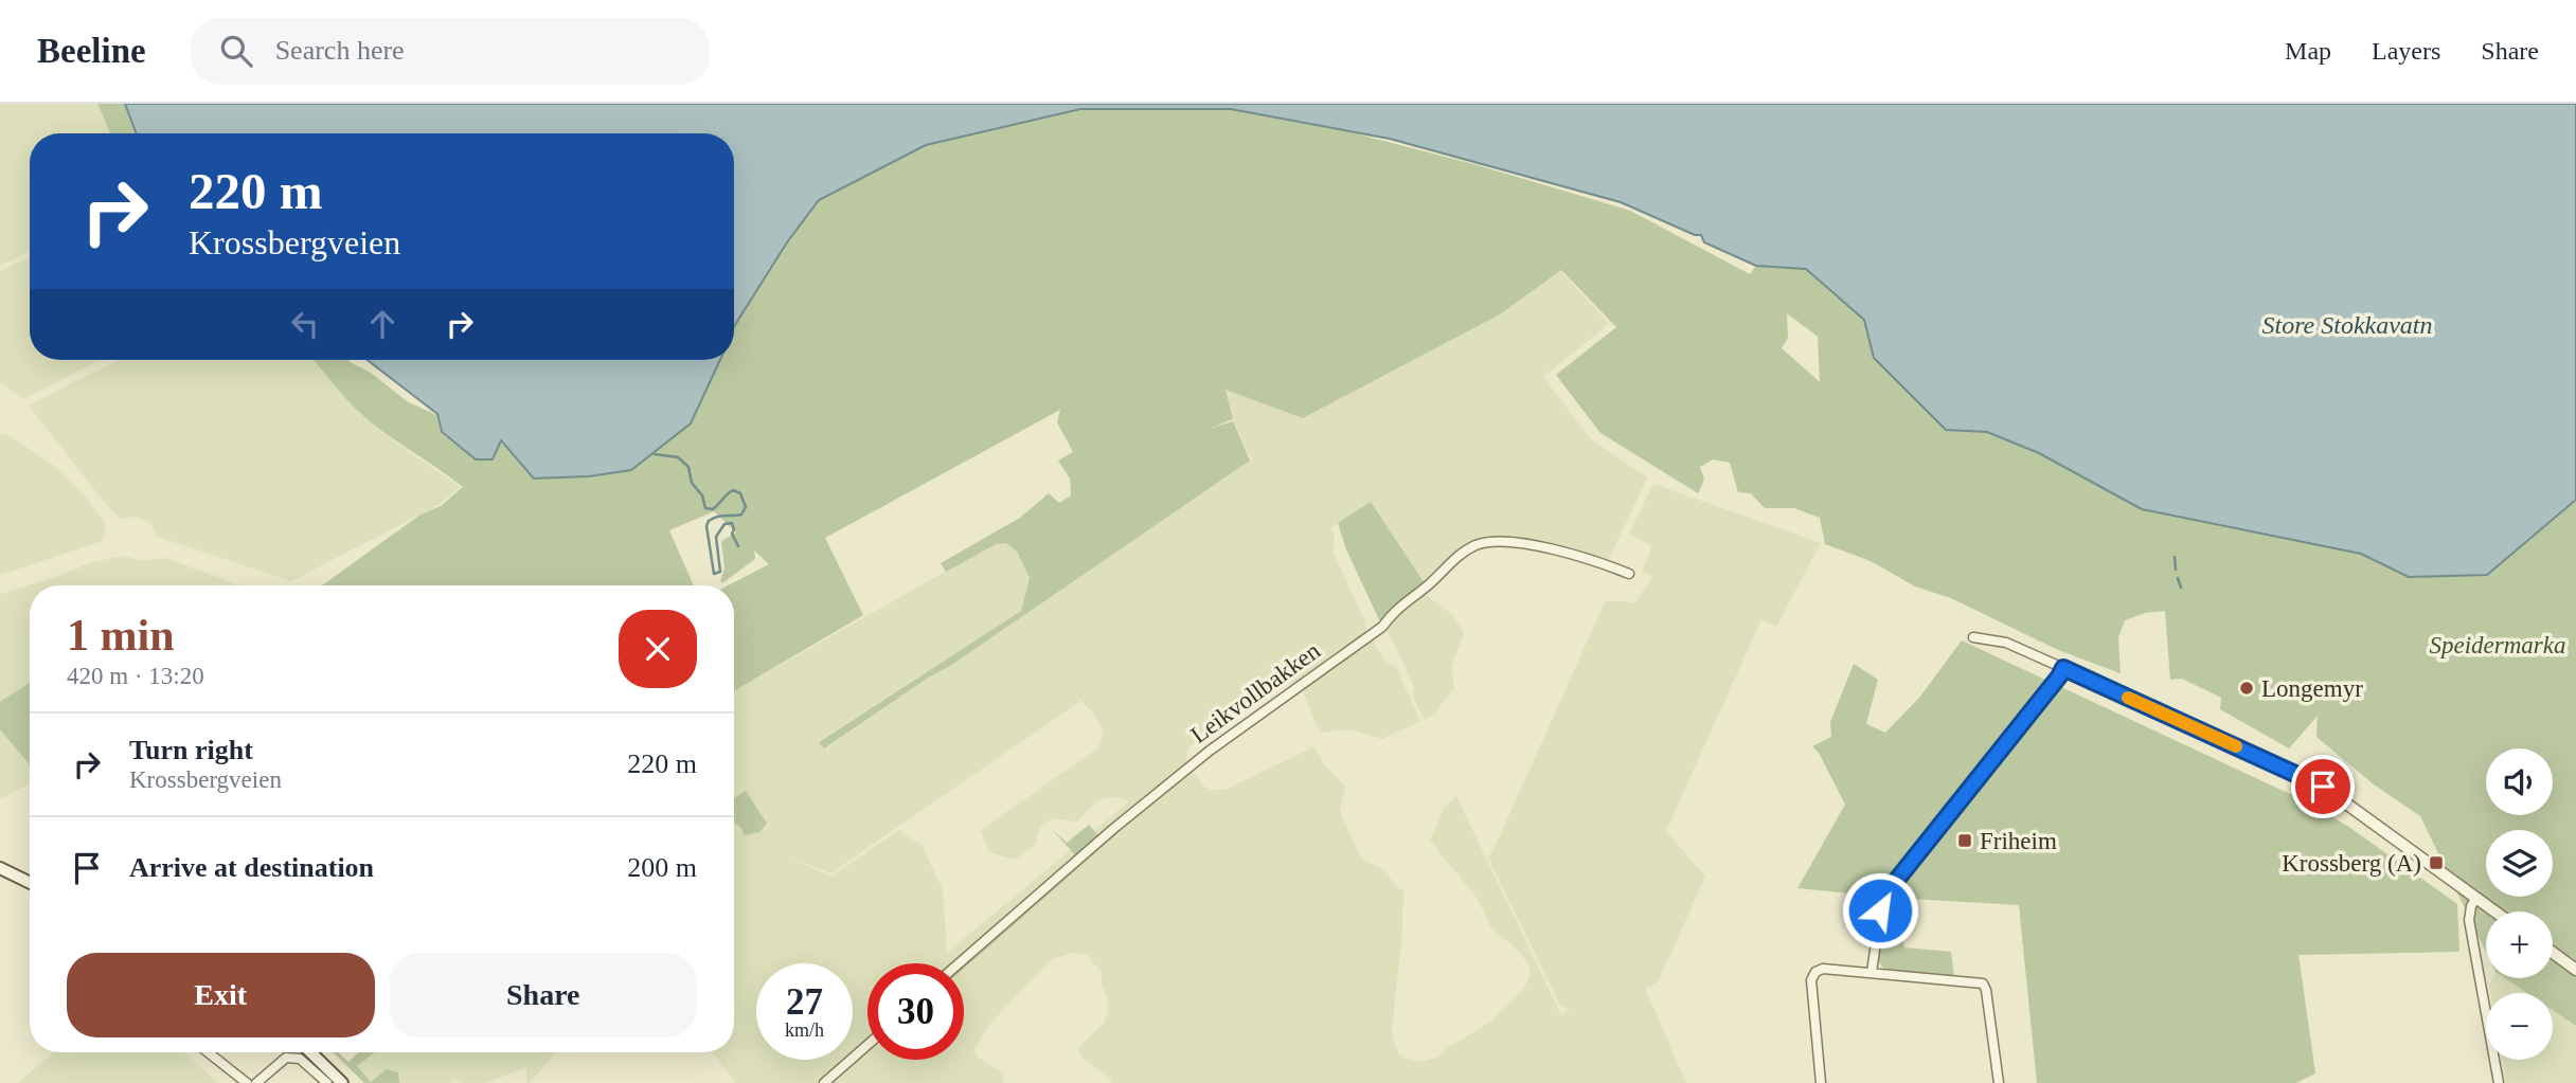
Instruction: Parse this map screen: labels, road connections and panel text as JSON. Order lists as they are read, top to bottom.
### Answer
{
  "streets": {
    "street": ["Leikvollbakken"]
  },
  "water": ["Store Stokkavatn"],
  "parks": ["Speidermarka"],
  "places": {
    "other": ["Longemyr"],
    "transit": ["Friheim", "Krossberg (A)"]
  },
  "page": {
    "header": "Beeline",
    "search": "Search here",
    "nav": ["Map", "Layers", "Share"],
    "turn": ["220 m", "Krossbergveien"],
    "heading": ["1 min", "420 m · 13:20"],
    "list": [
      {
        "name": "Turn right",
        "note": "Krossbergveien",
        "value": "220 m"
      },
      {
        "name": "Arrive at destination",
        "value": "200 m"
      }
    ],
    "map_buttons": ["+", "−"],
    "buttons": ["Exit", "Share"],
    "speed": "27 km/h",
    "limit": "30"
  }
}
